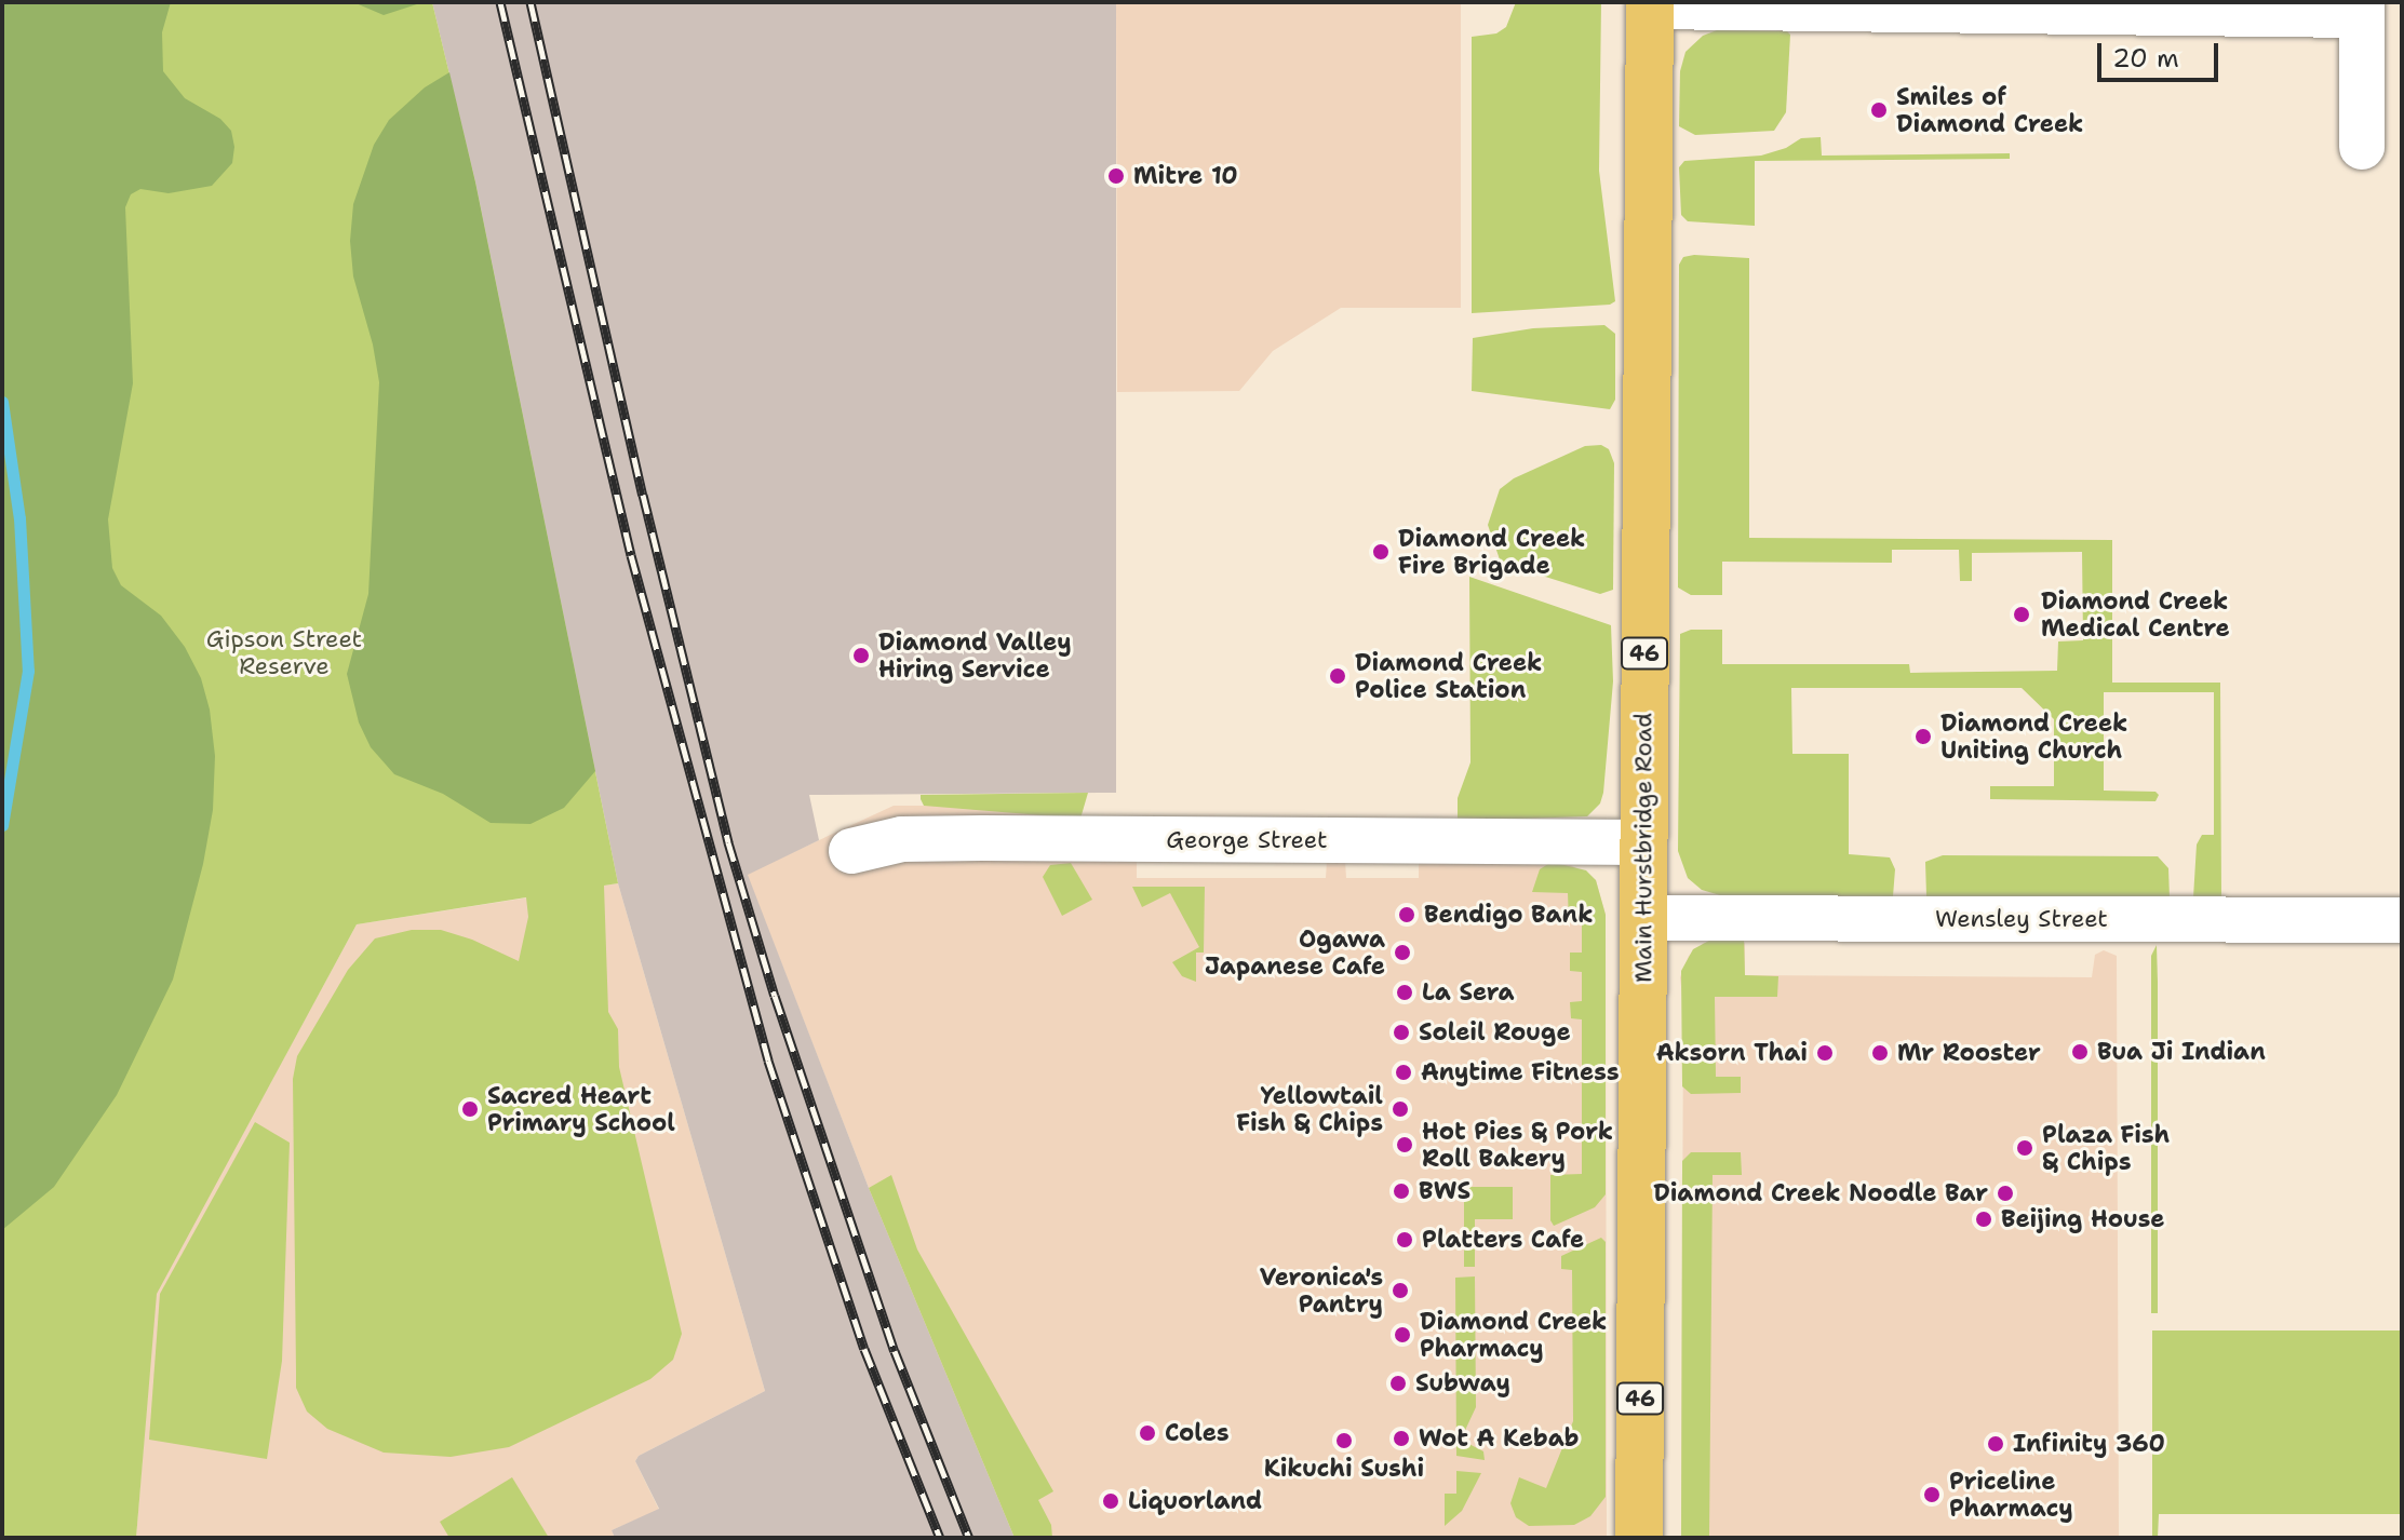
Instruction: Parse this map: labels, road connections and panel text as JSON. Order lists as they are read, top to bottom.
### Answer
{
  "streets": {
    "main road": ["46", "Main Hurstbridge Road"],
    "street": ["George Street", "Wensley Street"]
  },
  "crossings": [
    ["George Street", "Main Hurstbridge Road"],
    ["Main Hurstbridge Road", "Wensley Street"]
  ],
  "parks": ["Gipson Street Reserve"],
  "places": [
    "Smiles of Diamond Creek",
    "Mitre 10",
    "Diamond Creek Fire Brigade",
    "Diamond Creek Medical Centre",
    "Diamond Valley Hiring Service",
    "Diamond Creek Police Station",
    "Diamond Creek Uniting Church",
    "Bendigo Bank",
    "Ogawa Japanese Cafe",
    "La Sera",
    "Soleil Rouge",
    "Bua Ji Indian",
    "Aksorn Thai",
    "Mr Rooster",
    "Anytime Fitness",
    "Sacred Heart Primary School",
    "Yellowtail Fish & Chips",
    "Hot Pies & Pork Roll Bakery",
    "Plaza Fish & Chips",
    "BWS",
    "Diamond Creek Noodle Bar",
    "Beijing House",
    "Platters Cafe",
    "Veronica's Pantry",
    "Diamond Creek Pharmacy",
    "Subway",
    "Coles",
    "Wot A Kebab",
    "Kikuchi Sushi",
    "Infinity 360",
    "Priceline Pharmacy",
    "Liquorland"
  ],
  "scale_bar": "20 m"
}
